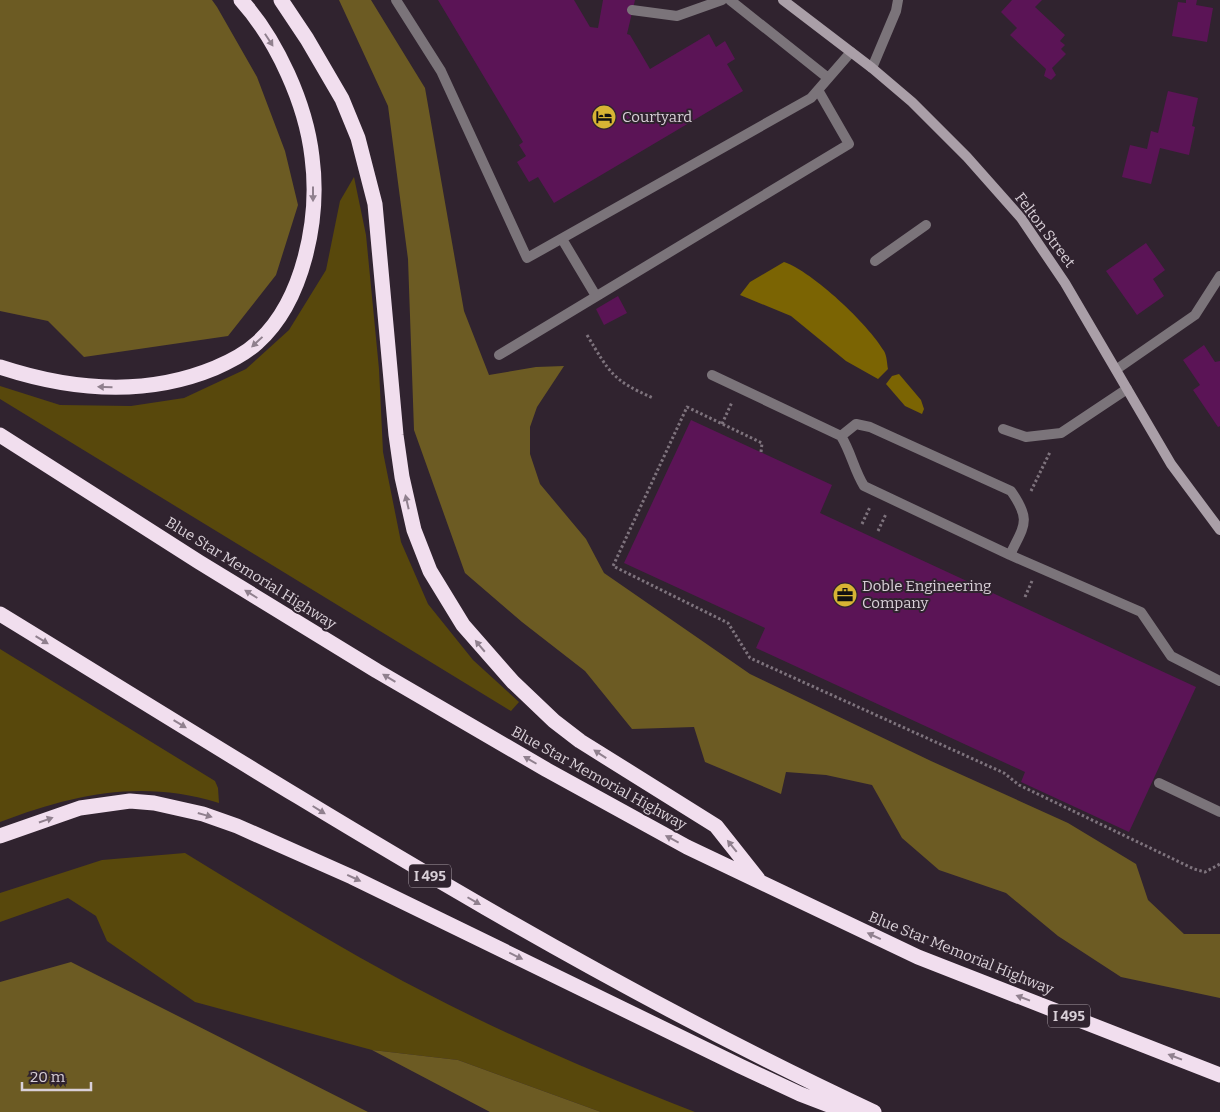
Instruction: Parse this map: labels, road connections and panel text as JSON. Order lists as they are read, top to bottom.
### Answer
{
  "streets": {
    "highway": ["Blue Star Memorial Highway", "I 495"],
    "street": ["Felton Street"]
  },
  "one_way": ["Blue Star Memorial Highway"],
  "places": {
    "hotel": ["Courtyard"],
    "office": ["Doble Engineering Company"]
  },
  "scale_bar": "20 m"
}
